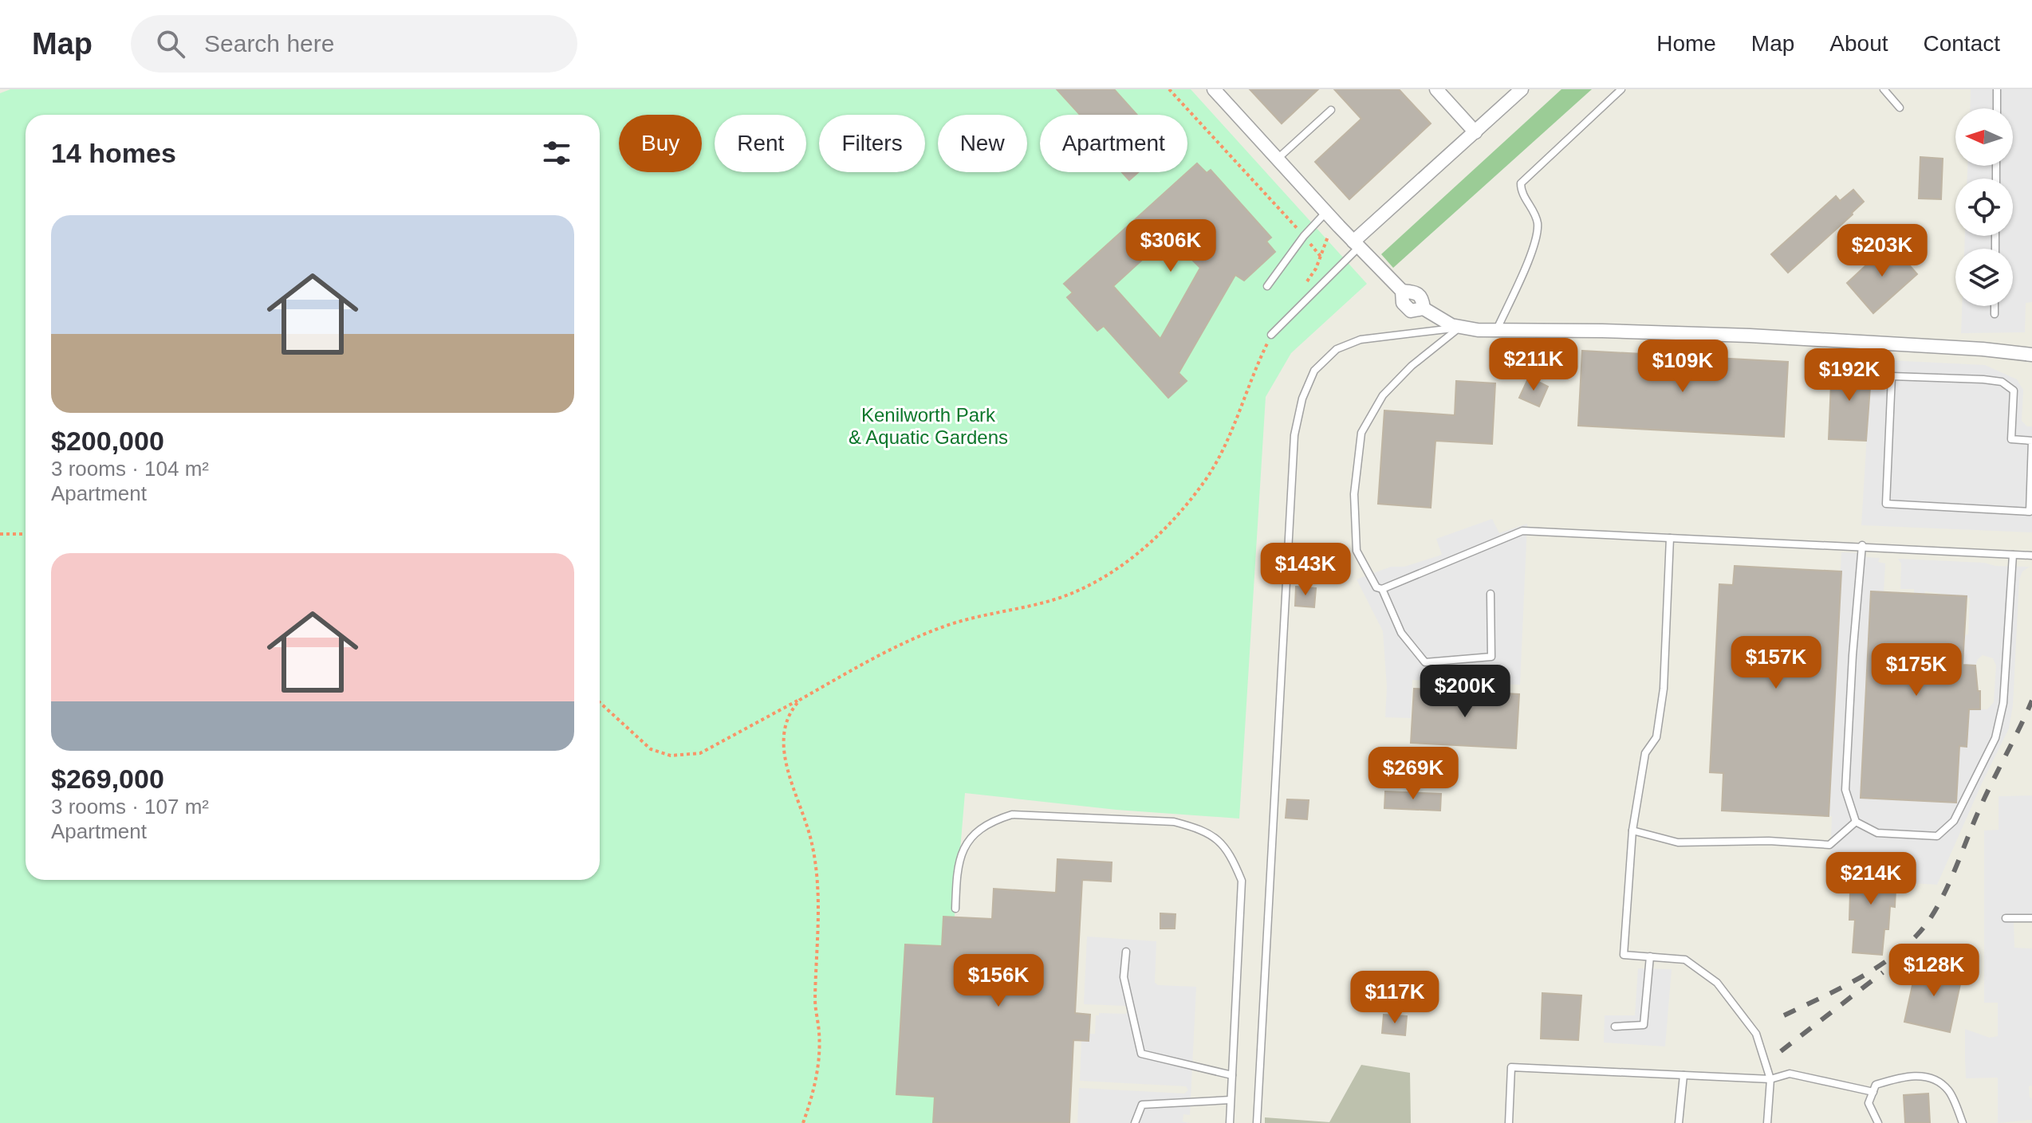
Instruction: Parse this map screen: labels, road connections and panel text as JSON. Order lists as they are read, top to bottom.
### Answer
{
  "parks": ["Kenilworth Park & Aquatic Gardens"],
  "north": "left",
  "page": {
    "header": "Map",
    "search": "Search here",
    "nav": [
      "Home",
      "Map",
      "About",
      "Contact"
    ],
    "chip": [
      "Buy",
      "Rent",
      "Filters",
      "New",
      "Apartment"
    ],
    "heading": "14 homes",
    "list": [
      {
        "name": "$200,000",
        "note": "3 rooms · 104 m² · Apartment"
      },
      {
        "name": "$269,000",
        "note": "3 rooms · 107 m² · Apartment"
      }
    ],
    "price": [
      "$306K",
      "$203K",
      "$211K",
      "$109K",
      "$192K",
      "$143K",
      "$157K",
      "$175K",
      "$200K",
      "$269K",
      "$214K",
      "$128K",
      "$156K",
      "$117K"
    ]
  }
}
